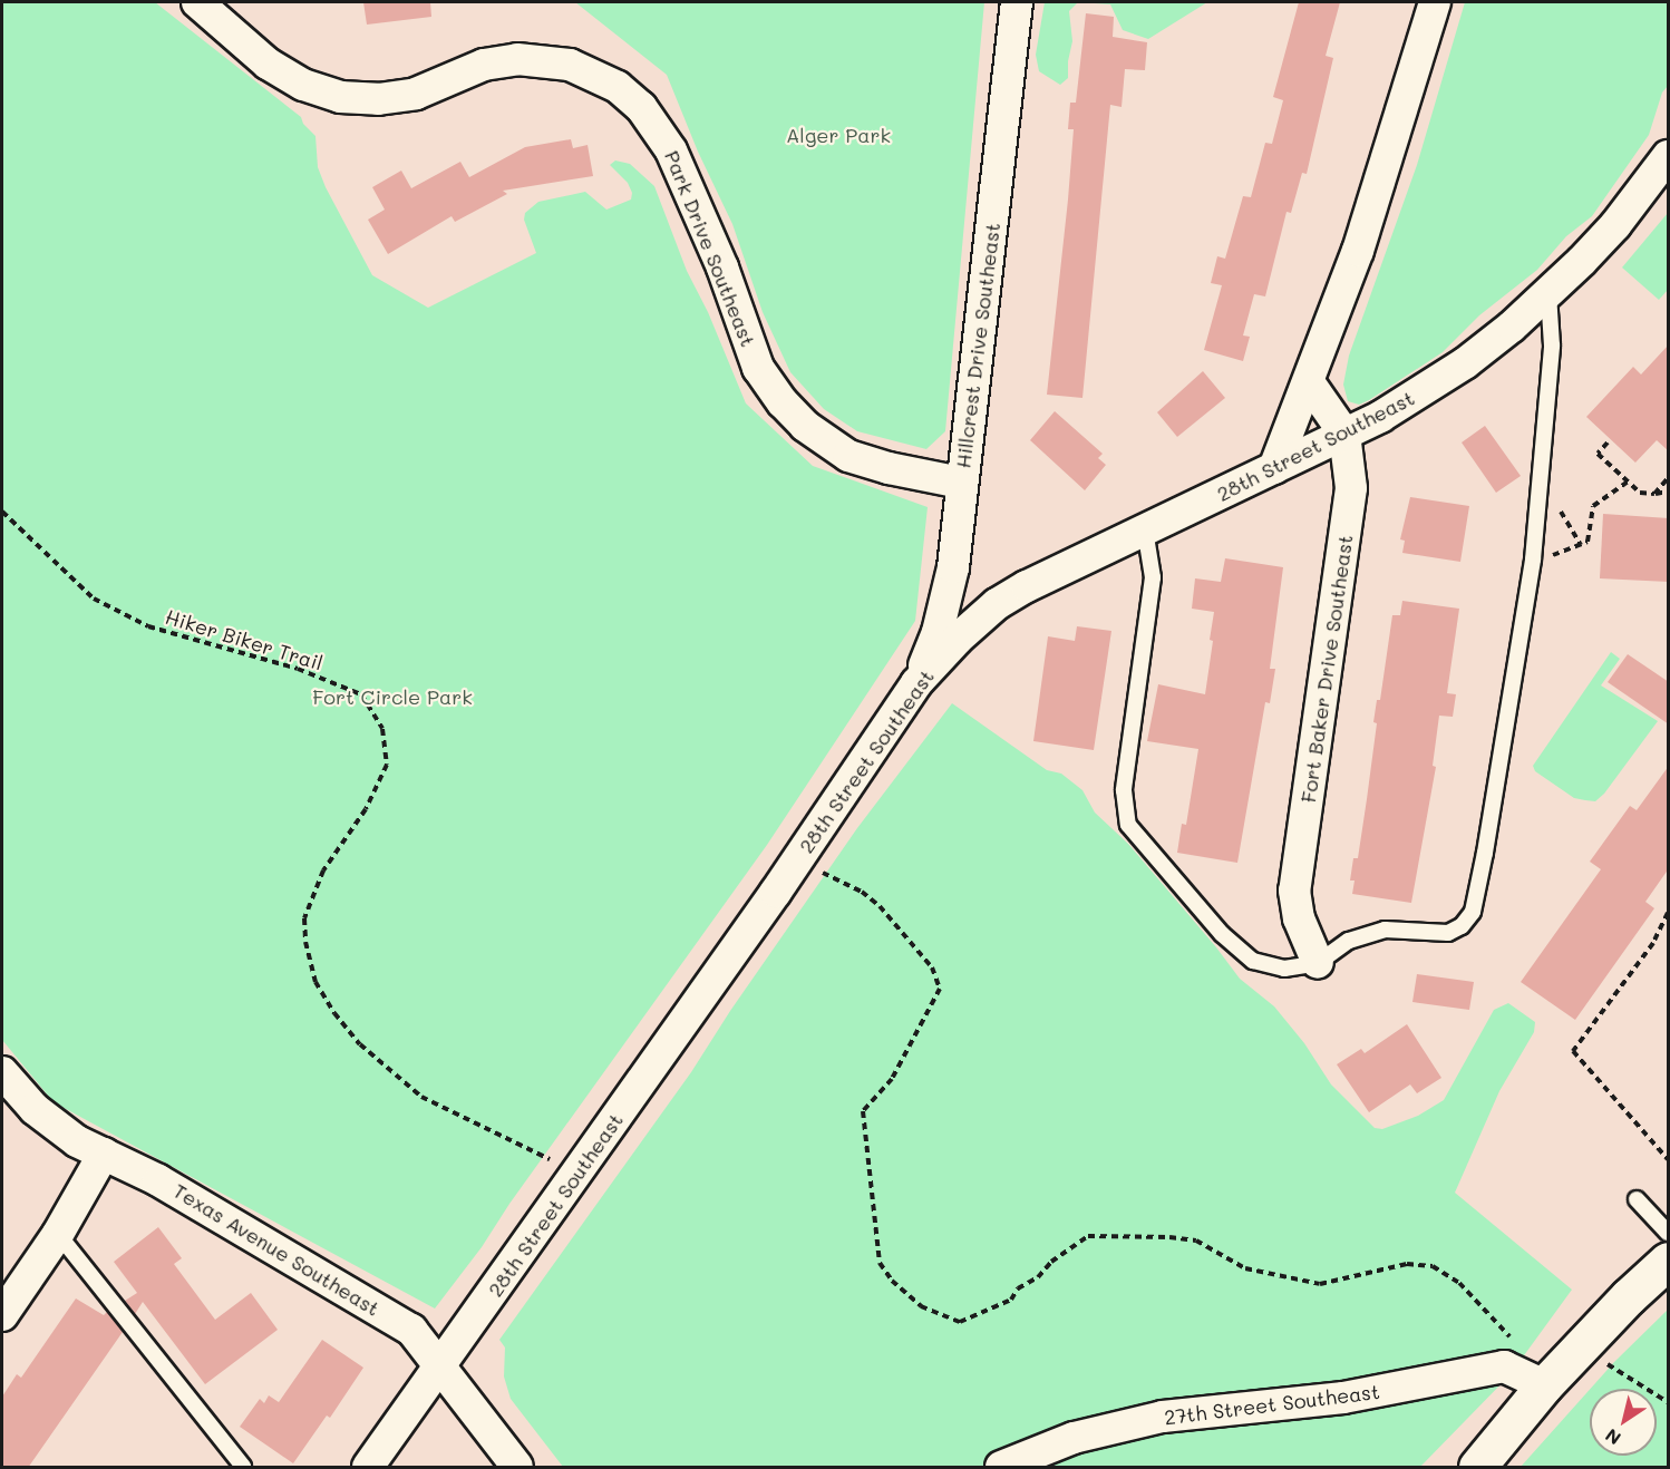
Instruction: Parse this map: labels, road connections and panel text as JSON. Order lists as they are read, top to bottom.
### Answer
{
  "streets": {
    "street": [
      "Park Drive Southeast",
      "Hillcrest Drive Southeast",
      "28th Street Southeast",
      "Fort Baker Drive Southeast",
      "Texas Avenue Southeast",
      "27th Street Southeast"
    ],
    "path": ["Hiker Biker Trail"]
  },
  "crossings": [
    ["Park Drive Southeast", "Hillcrest Drive Southeast"],
    ["Hillcrest Drive Southeast", "28th Street Southeast"],
    ["28th Street Southeast", "Fort Baker Drive Southeast"],
    ["28th Street Southeast", "Texas Avenue Southeast"]
  ],
  "parks": ["Alger Park", "Fort Circle Park"],
  "north": "bottom left"
}
